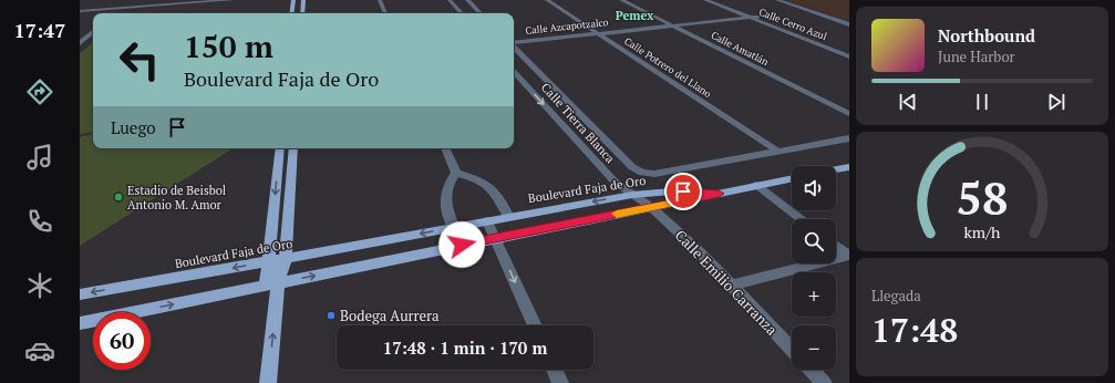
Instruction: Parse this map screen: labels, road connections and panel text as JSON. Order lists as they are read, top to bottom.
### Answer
{
  "streets": {
    "main road": ["Boulevard Faja de Oro"],
    "street": [
      "Calle Cerro Azul",
      "Calle Azcapotzalco",
      "Calle Amatlán",
      "Calle Potrero del Llano",
      "Calle Tierra Blanca",
      "Calle Emilio Carranza"
    ]
  },
  "crossings": [
    ["Calle Cerro Azul", "Calle Azcapotzalco"],
    ["Calle Azcapotzalco", "Calle Amatlán"],
    ["Calle Azcapotzalco", "Calle Potrero del Llano"],
    ["Calle Tierra Blanca", "Boulevard Faja de Oro"],
    ["Calle Tierra Blanca", "Calle Emilio Carranza"]
  ],
  "one_way": ["Calle Tierra Blanca"],
  "districts": ["Pemex"],
  "places": ["Estadio de Beisbol Antonio M. Amor", "Bodega Aurrera"],
  "page": {
    "tabs": "17:47",
    "turn": ["150 m", "Boulevard Faja de Oro"],
    "song": ["Northbound", "June Harbor"],
    "then": "Luego",
    "map_buttons": ["+", "−"],
    "tile": ["Llegada", "17:48"],
    "limit": "60",
    "trip": "17:48 · 1 min · 170 m",
    "gauge": ["58", "km/h"]
  }
}
